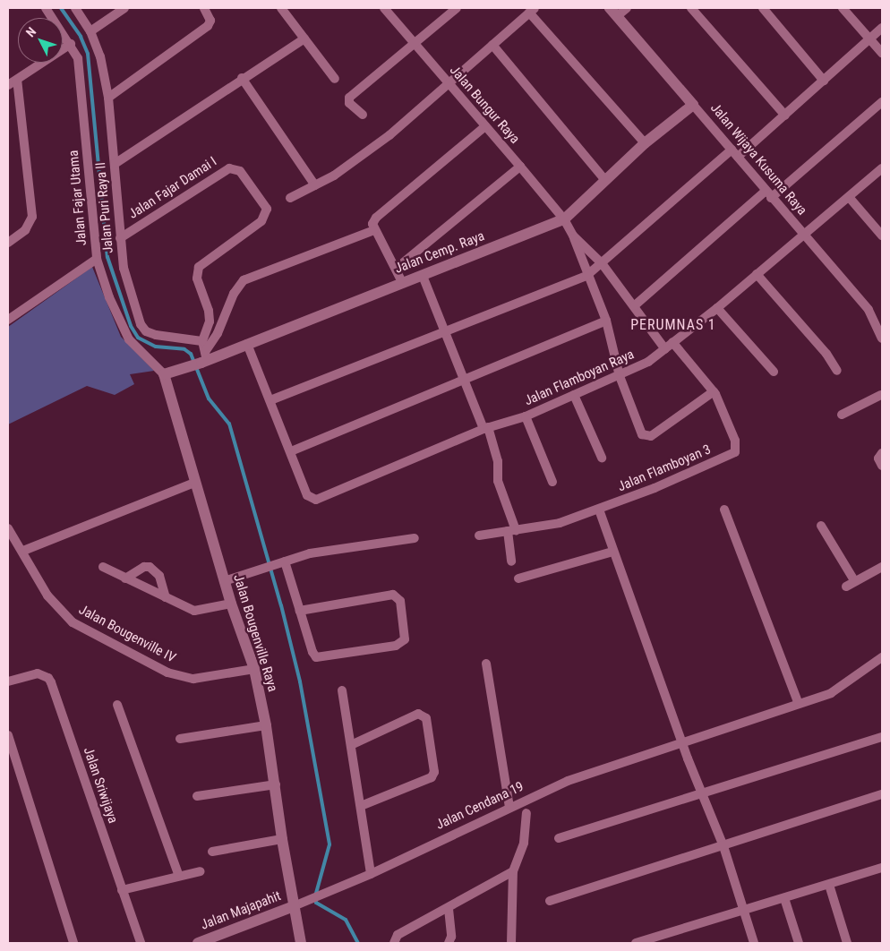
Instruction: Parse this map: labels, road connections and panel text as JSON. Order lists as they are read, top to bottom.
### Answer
{
  "streets": {
    "street": [
      "Jalan Bungur Raya",
      "Jalan Wijaya Kusuma Raya",
      "Jalan Fajar Damai I",
      "Jalan Fajar Utama",
      "Jalan Puri Raya II",
      "Jalan Cemp. Raya",
      "Jalan Flamboyan Raya",
      "Jalan Flamboyan 3",
      "Jalan Bougenville Raya",
      "Jalan Bougenville IV",
      "Jalan Sriwijaya",
      "Jalan Cendana 19",
      "Jalan Majapahit"
    ]
  },
  "crossings": [
    ["Jalan Bungur Raya", "Jalan Cemp. Raya"],
    ["Jalan Wijaya Kusuma Raya", "Jalan Cemp. Raya"],
    ["Jalan Wijaya Kusuma Raya", "Jalan Flamboyan Raya"],
    ["Jalan Fajar Damai I", "Jalan Puri Raya II"],
    ["Jalan Fajar Utama", "Jalan Cemp. Raya"],
    ["Jalan Fajar Utama", "Jalan Bougenville Raya"],
    ["Jalan Cemp. Raya", "Jalan Bougenville Raya"],
    ["Jalan Flamboyan Raya", "Jalan Flamboyan 3"],
    ["Jalan Bougenville Raya", "Jalan Bougenville IV"],
    ["Jalan Bougenville Raya", "Jalan Cendana 19"],
    ["Jalan Bougenville Raya", "Jalan Majapahit"],
    ["Jalan Cendana 19", "Jalan Majapahit"]
  ],
  "districts": ["PERUMNAS 1"],
  "north": "top left"
}
